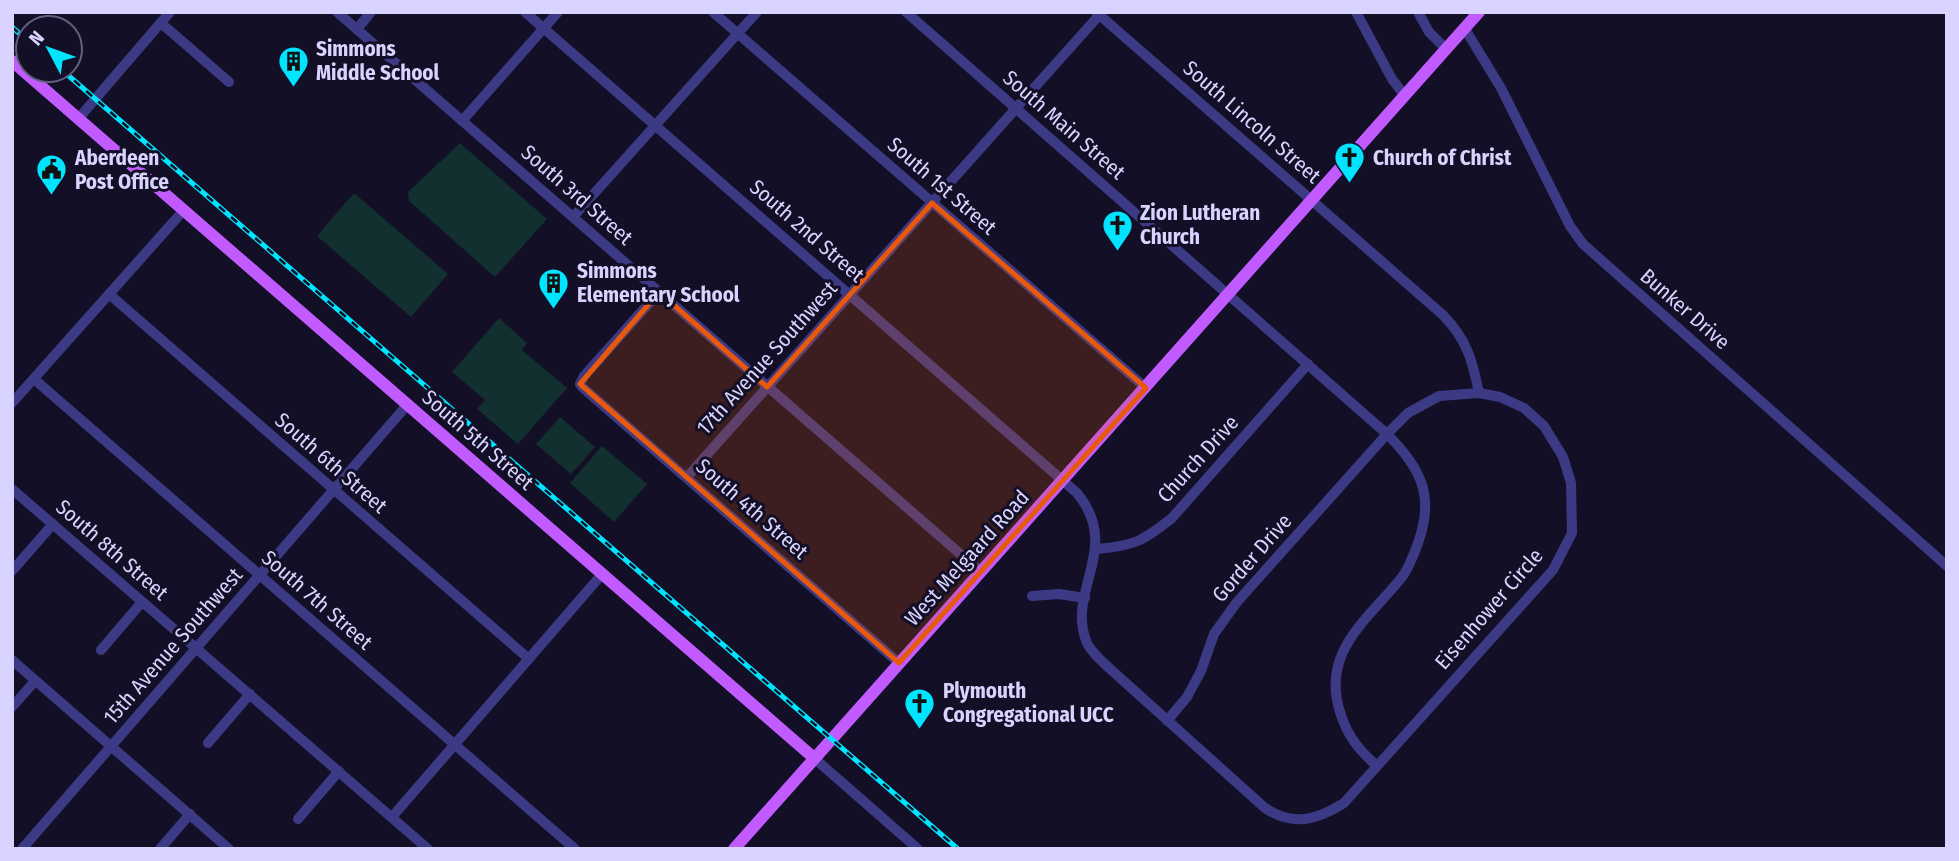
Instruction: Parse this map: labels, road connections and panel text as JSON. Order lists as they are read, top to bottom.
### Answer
{
  "streets": {
    "main road": ["South 5th Street", "West Melgaard Road"],
    "street": [
      "South Lincoln Street",
      "South Main Street",
      "South 1st Street",
      "South 3rd Street",
      "South 2nd Street",
      "Bunker Drive",
      "17th Avenue Southwest",
      "Church Drive",
      "South 6th Street",
      "South 4th Street",
      "South 8th Street",
      "Gorder Drive",
      "South 7th Street",
      "Eisenhower Circle",
      "15th Avenue Southwest"
    ]
  },
  "crossings": [
    ["South Lincoln Street", "17th Avenue Southwest"],
    ["South Lincoln Street", "West Melgaard Road"],
    ["South Lincoln Street", "Eisenhower Circle"],
    ["South Main Street", "17th Avenue Southwest"],
    ["South Main Street", "West Melgaard Road"],
    ["South 1st Street", "17th Avenue Southwest"],
    ["South 1st Street", "West Melgaard Road"],
    ["South 3rd Street", "17th Avenue Southwest"],
    ["South 3rd Street", "South 4th Street"],
    ["South 3rd Street", "West Melgaard Road"],
    ["South 2nd Street", "17th Avenue Southwest"],
    ["South 2nd Street", "West Melgaard Road"],
    ["South 2nd Street", "Eisenhower Circle"],
    ["Bunker Drive", "West Melgaard Road"],
    ["17th Avenue Southwest", "South 4th Street"],
    ["South 5th Street", "West Melgaard Road"],
    ["South 5th Street", "15th Avenue Southwest"],
    ["Church Drive", "Eisenhower Circle"],
    ["South 6th Street", "15th Avenue Southwest"],
    ["South 4th Street", "West Melgaard Road"],
    ["South 8th Street", "15th Avenue Southwest"],
    ["West Melgaard Road", "Eisenhower Circle"],
    ["Gorder Drive", "Eisenhower Circle"],
    ["South 7th Street", "15th Avenue Southwest"]
  ],
  "places": {
    "building": ["Simmons Middle School", "Simmons Elementary School"],
    "church": ["Church of Christ", "Zion Lutheran Church", "Plymouth Congregational UCC"],
    "public building": ["Aberdeen Post Office"]
  },
  "north": "top left"
}
